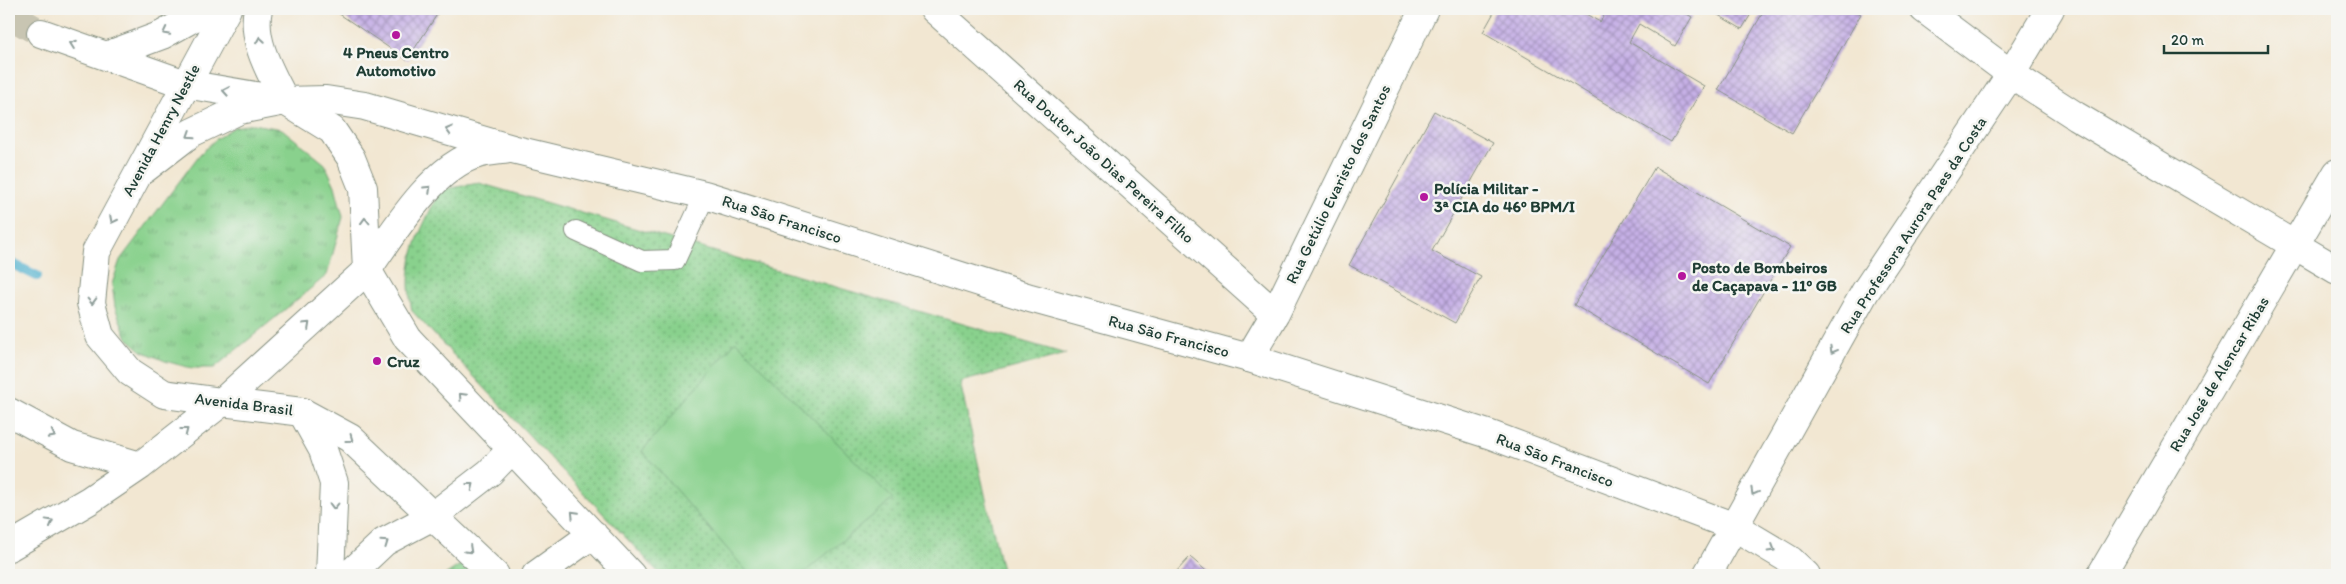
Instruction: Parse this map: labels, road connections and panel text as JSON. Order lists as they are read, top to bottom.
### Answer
{
  "streets": {
    "street": [
      "Avenida Henry Nestle",
      "Rua Doutor João Dias Pereira Filho",
      "Rua Getúlio Evaristo dos Santos",
      "Rua São Francisco",
      "Rua Professora Aurora Paes da Costa",
      "Rua José de Alencar Ribas",
      "Avenida Brasil"
    ]
  },
  "crossings": [
    ["Avenida Henry Nestle", "Avenida Brasil"],
    ["Rua Doutor João Dias Pereira Filho", "Rua Getúlio Evaristo dos Santos"],
    ["Rua Getúlio Evaristo dos Santos", "Rua São Francisco"],
    ["Rua São Francisco", "Rua Professora Aurora Paes da Costa"],
    ["Rua São Francisco", "Avenida Brasil"]
  ],
  "one_way": ["Rua Professora Aurora Paes da Costa"],
  "places": [
    "4 Pneus Centro Automotivo",
    "Polícia Militar - 3ª CIA do 46º BPM/I",
    "Posto de Bombeiros de Caçapava - 11º GB",
    "Cruz"
  ],
  "scale_bar": "20 m"
}
